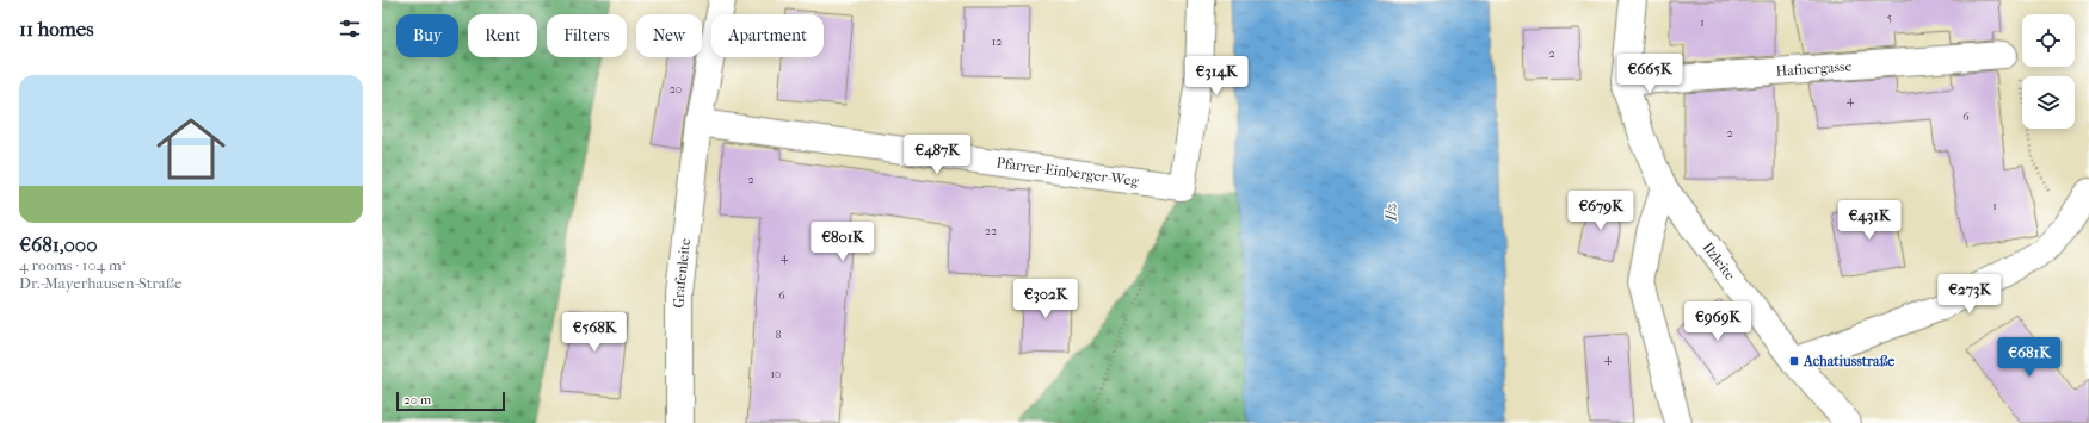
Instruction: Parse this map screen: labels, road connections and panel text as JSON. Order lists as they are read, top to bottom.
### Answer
{
  "streets": {
    "street": [
      "Hafnergasse",
      "Pfarrer-Einberger-Weg",
      "Ilzleite",
      "Grafenleite"
    ]
  },
  "crossings": [
    ["Hafnergasse", "Ilzleite"],
    ["Pfarrer-Einberger-Weg", "Grafenleite"]
  ],
  "water": ["Ilz"],
  "places": {
    "transit": ["Achatiusstraße"]
  },
  "house_numbers": [
    "5",
    "1",
    "12",
    "2",
    "20",
    "4",
    "6",
    "2",
    "2",
    "1",
    "22",
    "4",
    "6",
    "8",
    "4",
    "10"
  ],
  "scale_bar": "20 m",
  "page": {
    "heading": "11 homes",
    "chip": [
      "Buy",
      "Rent",
      "Filters",
      "New",
      "Apartment"
    ],
    "price": [
      "€665K",
      "€314K",
      "€487K",
      "€679K",
      "€431K",
      "€801K",
      "€273K",
      "€302K",
      "€969K",
      "€568K",
      "€681K"
    ],
    "list": [
      {
        "name": "€681,000",
        "note": "4 rooms · 104 m² · Dr.-Mayerhausen-Straße"
      }
    ],
    "scale": "20 m"
  }
}
